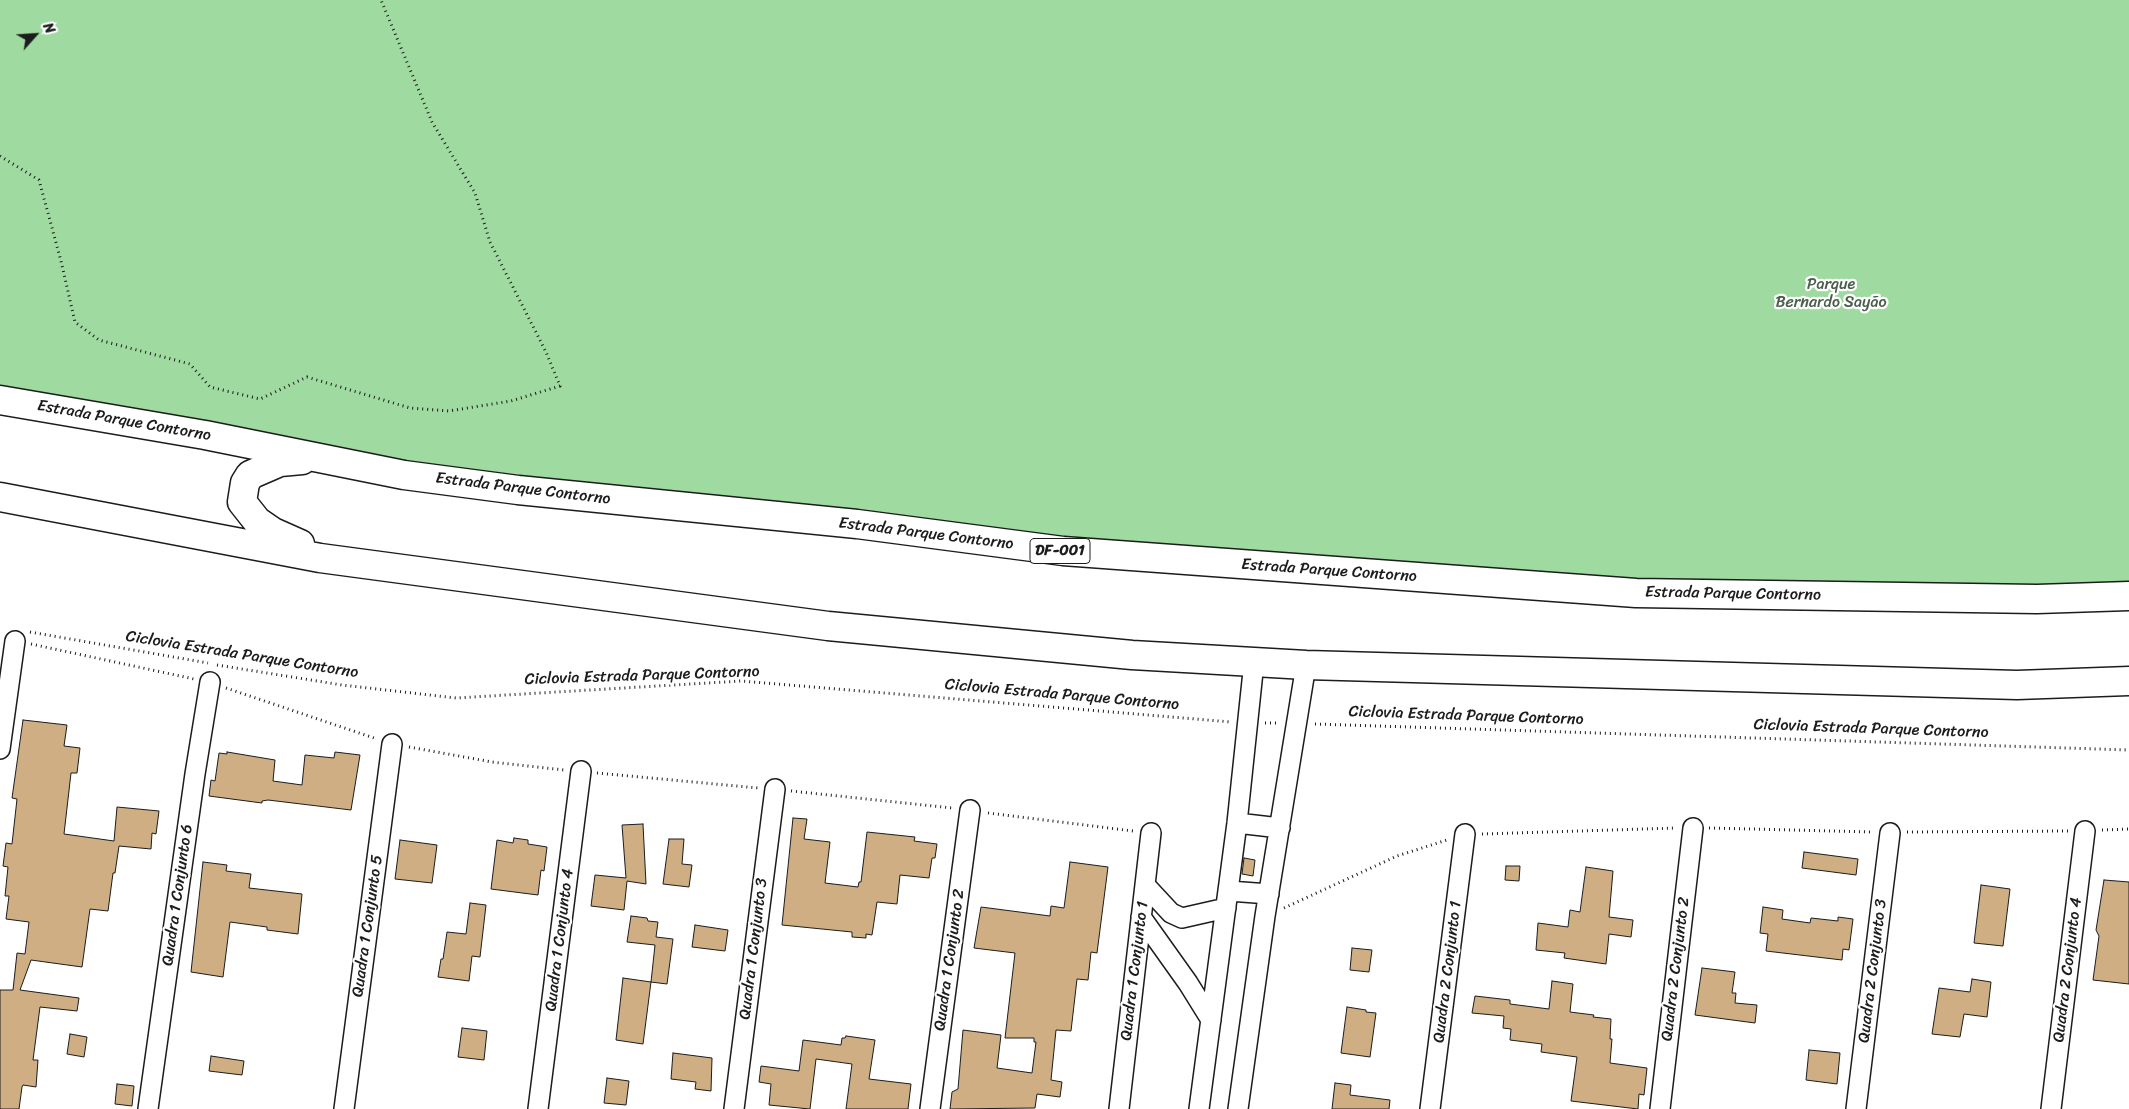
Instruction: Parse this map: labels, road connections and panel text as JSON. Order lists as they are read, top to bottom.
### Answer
{
  "streets": {
    "main road": ["Estrada Parque Contorno", "DF-001"],
    "street": [
      "Quadra 1 Conjunto 6",
      "Quadra 1 Conjunto 5",
      "Quadra 1 Conjunto 4",
      "Quadra 1 Conjunto 3",
      "Quadra 1 Conjunto 2",
      "Quadra 2 Conjunto 2",
      "Quadra 2 Conjunto 4",
      "Quadra 1 Conjunto 1",
      "Quadra 2 Conjunto 3",
      "Quadra 2 Conjunto 1"
    ],
    "path": ["Ciclovia Estrada Parque Contorno"]
  },
  "parks": ["Parque Bernardo Sayão"],
  "north": "top right"
}
